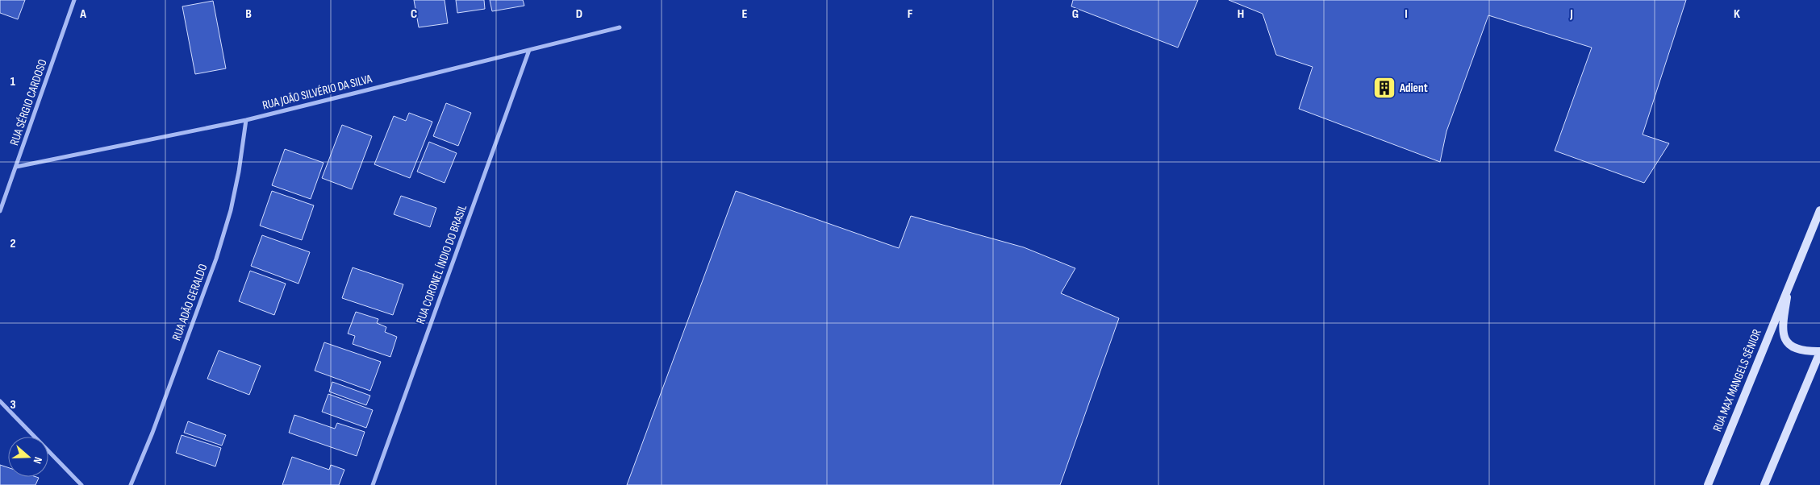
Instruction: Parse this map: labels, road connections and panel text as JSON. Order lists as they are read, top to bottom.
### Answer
{
  "streets": {
    "street": [
      "RUA JOÃO SILVÉRIO DA SILVA",
      "RUA SÉRGIO CARDOSO",
      "RUA CORONEL ÍNDIO DO BRASIL",
      "RUA ADÃO GERALDO",
      "RUA MAX MANGELS SÊNIOR"
    ]
  },
  "crossings": [
    ["RUA JOÃO SILVÉRIO DA SILVA", "RUA SÉRGIO CARDOSO"],
    ["RUA JOÃO SILVÉRIO DA SILVA", "RUA CORONEL ÍNDIO DO BRASIL"],
    ["RUA JOÃO SILVÉRIO DA SILVA", "RUA ADÃO GERALDO"]
  ],
  "places": {
    "building": ["Adient"]
  },
  "north": "right",
  "grid": {
    "columns": [
      "A",
      "B",
      "C",
      "D",
      "E",
      "F",
      "G",
      "H",
      "I",
      "J",
      "K"
    ],
    "rows": ["1", "2", "3"]
  }
}
